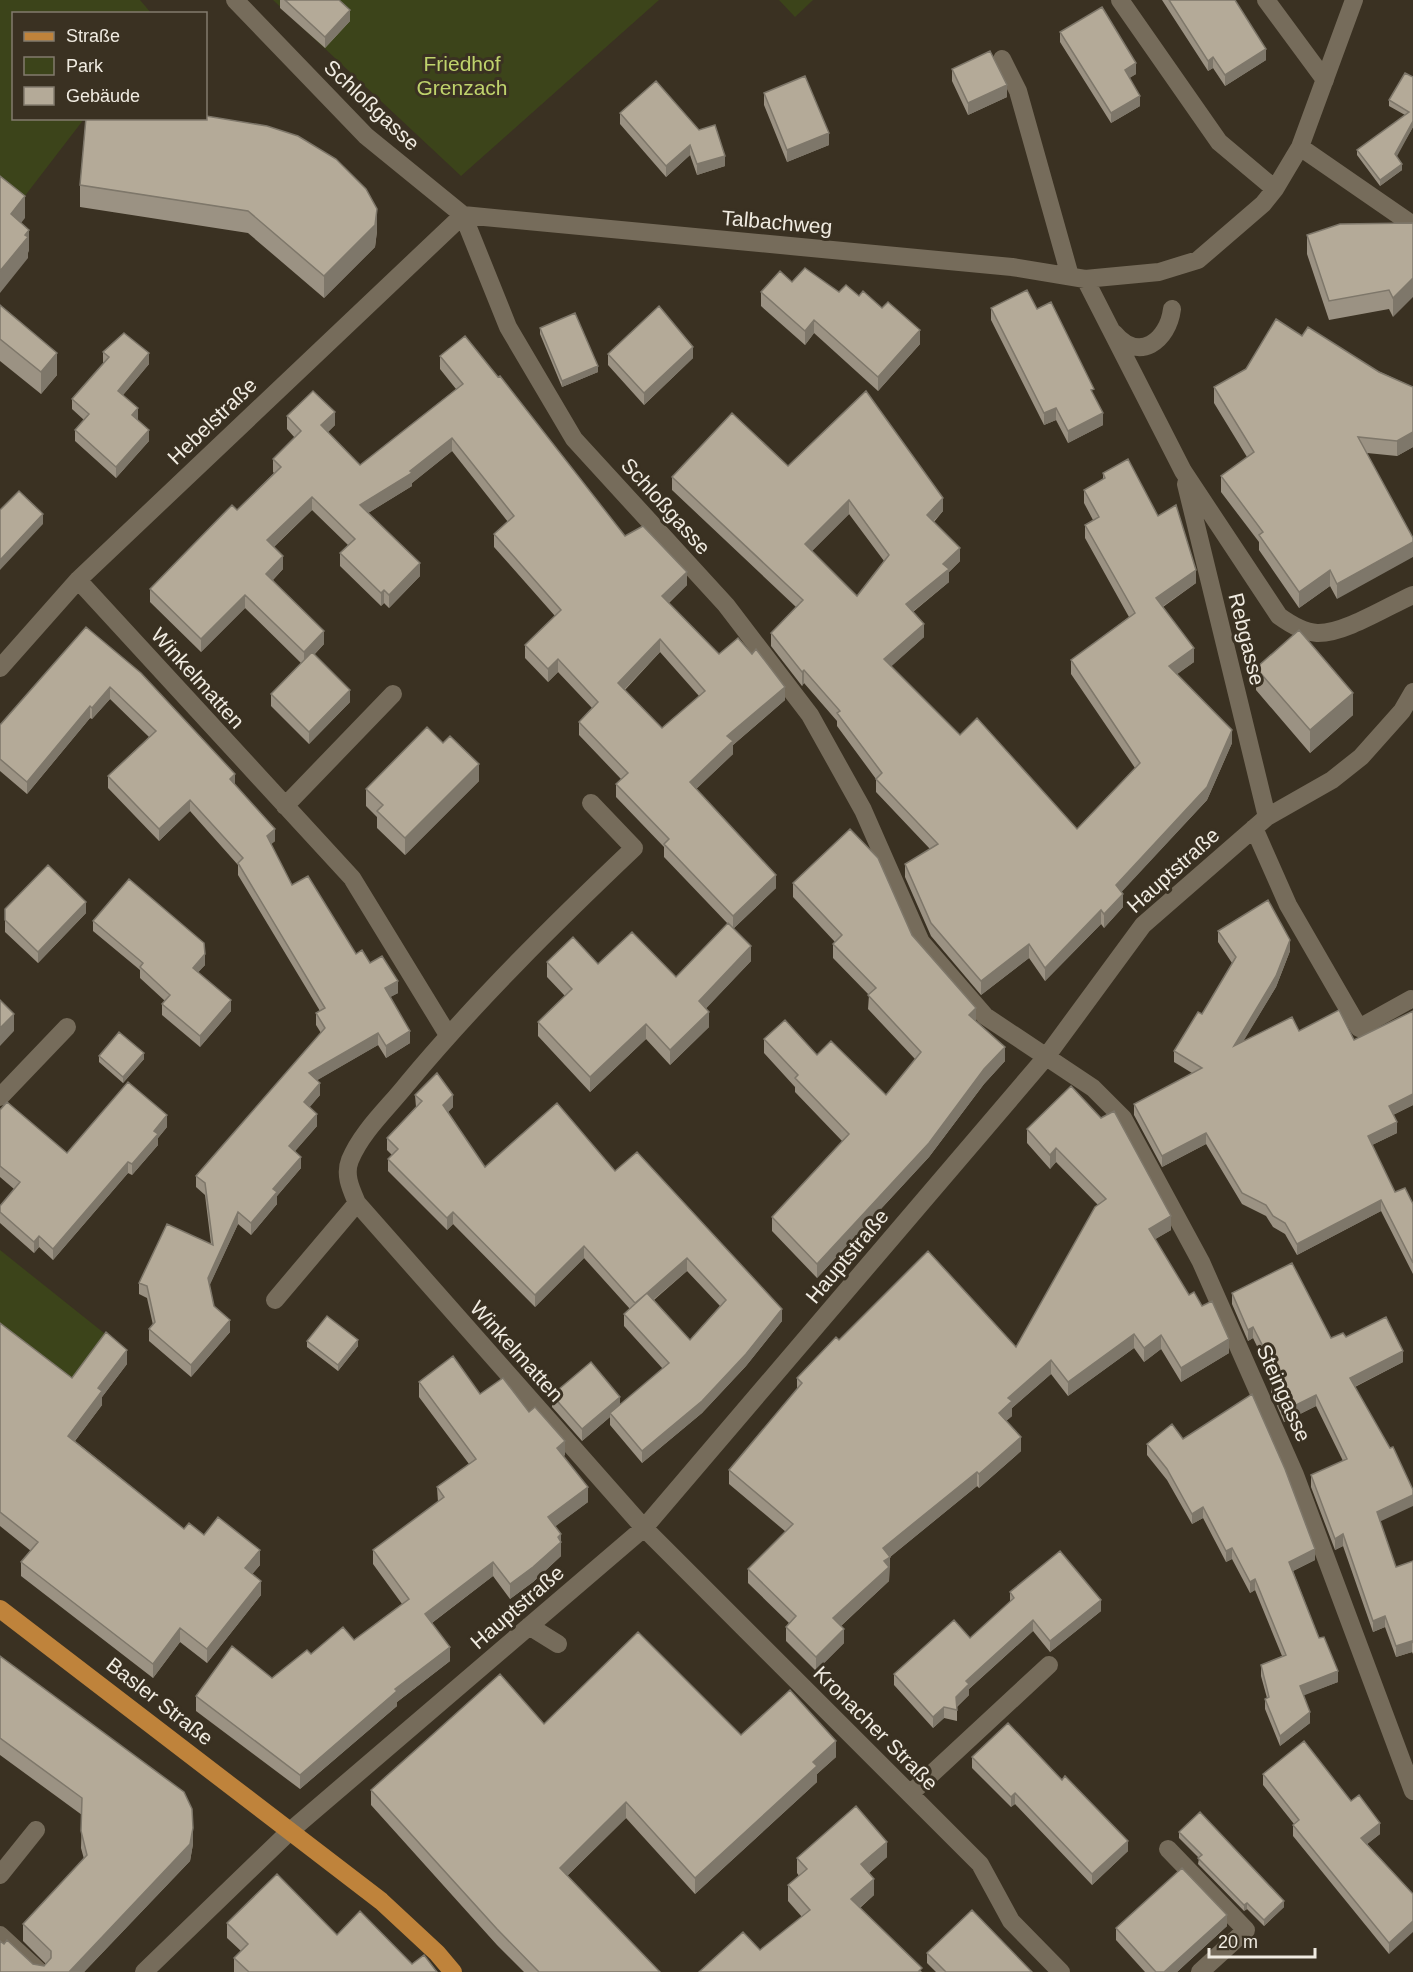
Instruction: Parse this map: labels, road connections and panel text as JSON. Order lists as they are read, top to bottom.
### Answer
{
  "streets": {
    "main road": ["Basler Straße"],
    "street": [
      "Schloßgasse",
      "Talbachweg",
      "Hebelstraße",
      "Rebgasse",
      "Winkelmatten",
      "Hauptstraße",
      "Steingasse",
      "Kronacher Straße"
    ]
  },
  "crossings": [
    ["Schloßgasse", "Talbachweg"],
    ["Schloßgasse", "Hebelstraße"],
    ["Schloßgasse", "Hauptstraße"],
    ["Schloßgasse", "Steingasse"],
    ["Talbachweg", "Hebelstraße"],
    ["Talbachweg", "Rebgasse"],
    ["Hebelstraße", "Winkelmatten"],
    ["Rebgasse", "Hauptstraße"],
    ["Winkelmatten", "Hauptstraße"],
    ["Winkelmatten", "Kronacher Straße"],
    ["Hauptstraße", "Steingasse"],
    ["Hauptstraße", "Basler Straße"],
    ["Hauptstraße", "Kronacher Straße"]
  ],
  "parks": ["Friedhof Grenzach"],
  "legend": ["Straße", "Park", "Gebäude"],
  "scale_bar": "20 m"
}
